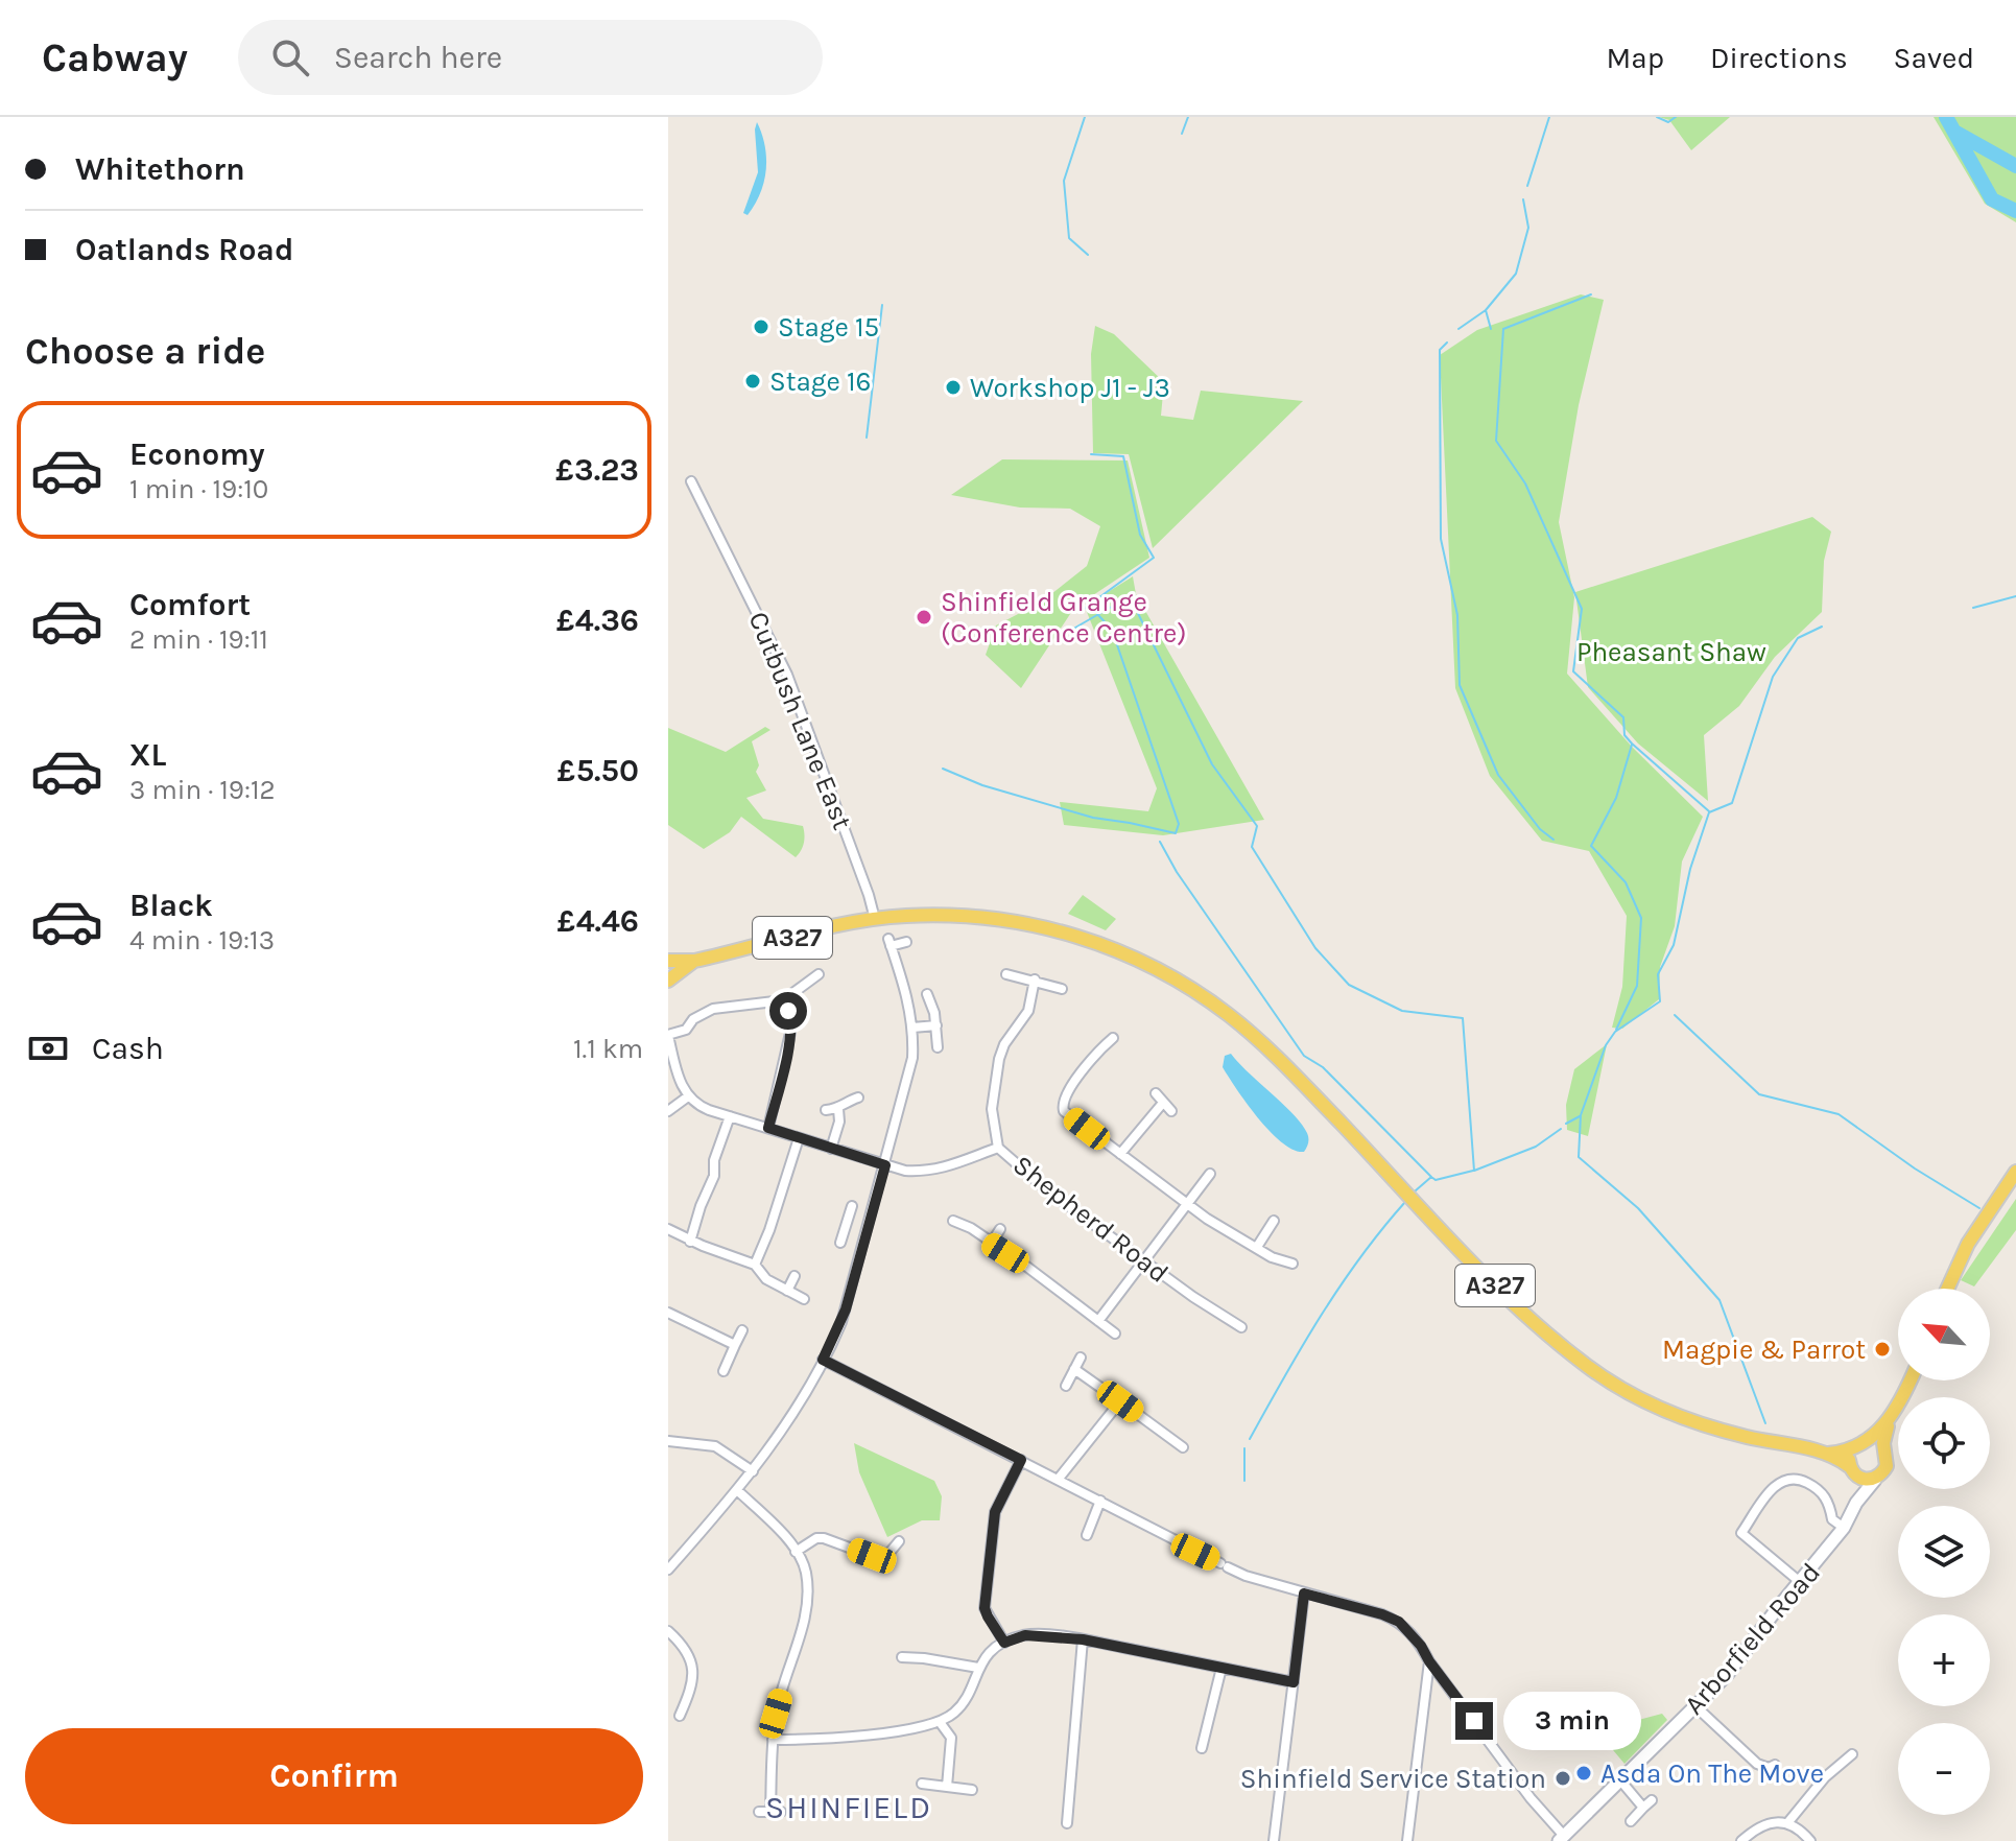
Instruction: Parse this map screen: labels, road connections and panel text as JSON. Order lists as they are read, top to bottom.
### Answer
{
  "streets": {
    "main road": ["A327", "Arborfield Road"],
    "street": ["Cutbush Lane East", "Shepherd Road"]
  },
  "crossings": [
    ["Cutbush Lane East", "A327"],
    ["A327", "Arborfield Road"]
  ],
  "districts": ["SHINFIELD"],
  "parks": ["Pheasant Shaw"],
  "places": [
    "Stage 15",
    "Stage 16",
    "Workshop J1 - J3",
    "Shinfield Grange (Conference Centre)",
    "Magpie & Parrot",
    "Asda On The Move",
    "Shinfield Service Station"
  ],
  "north": "top left",
  "page": {
    "header": "Cabway",
    "search": "Search here",
    "nav": ["Map", "Directions", "Saved"],
    "banner": ["Whitethorn", "Oatlands Road"],
    "heading": "Choose a ride",
    "list": [
      {
        "name": "Economy",
        "note": "1 min · 19:10",
        "value": "£3.23"
      },
      {
        "name": "Comfort",
        "note": "2 min · 19:11",
        "value": "£4.36"
      },
      {
        "name": "XL",
        "note": "3 min · 19:12",
        "value": "£5.50"
      },
      {
        "name": "Black",
        "note": "4 min · 19:13",
        "value": "£4.46"
      }
    ],
    "pay": ["Cash", "1.1 km"],
    "map_buttons": ["+", "−"],
    "bubble": "3 min",
    "buttons": "Confirm"
  }
}
